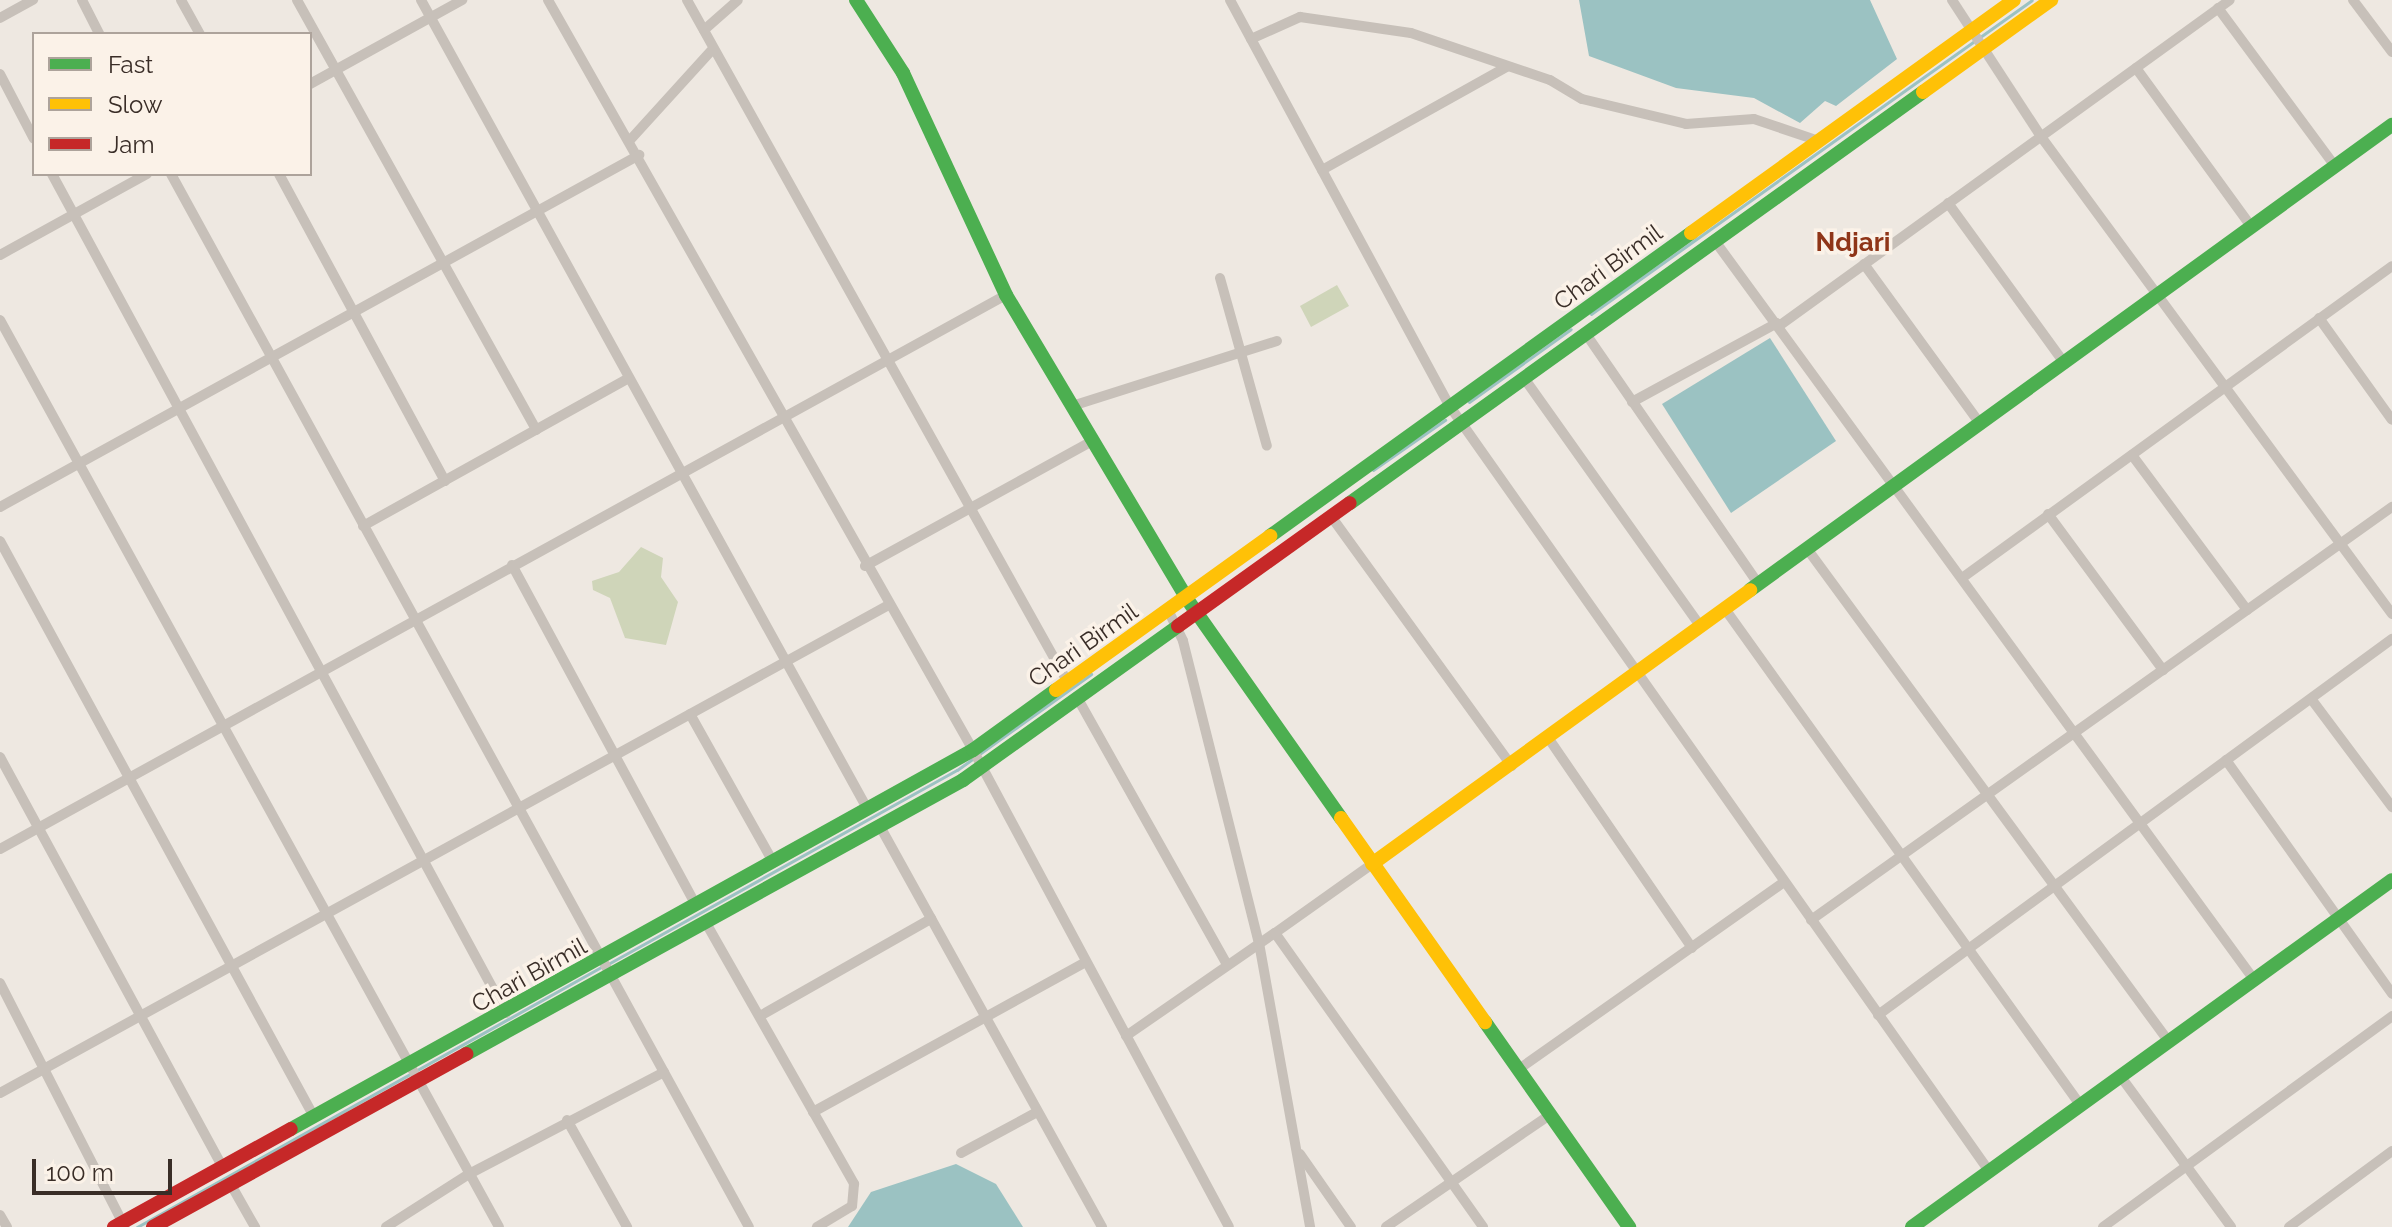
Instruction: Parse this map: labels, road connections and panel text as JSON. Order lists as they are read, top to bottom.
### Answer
{
  "streets": {
    "street": ["Chari Birmil"]
  },
  "districts": ["Ndjari"],
  "legend": ["Fast", "Slow", "Jam"],
  "scale_bar": "100 m"
}
